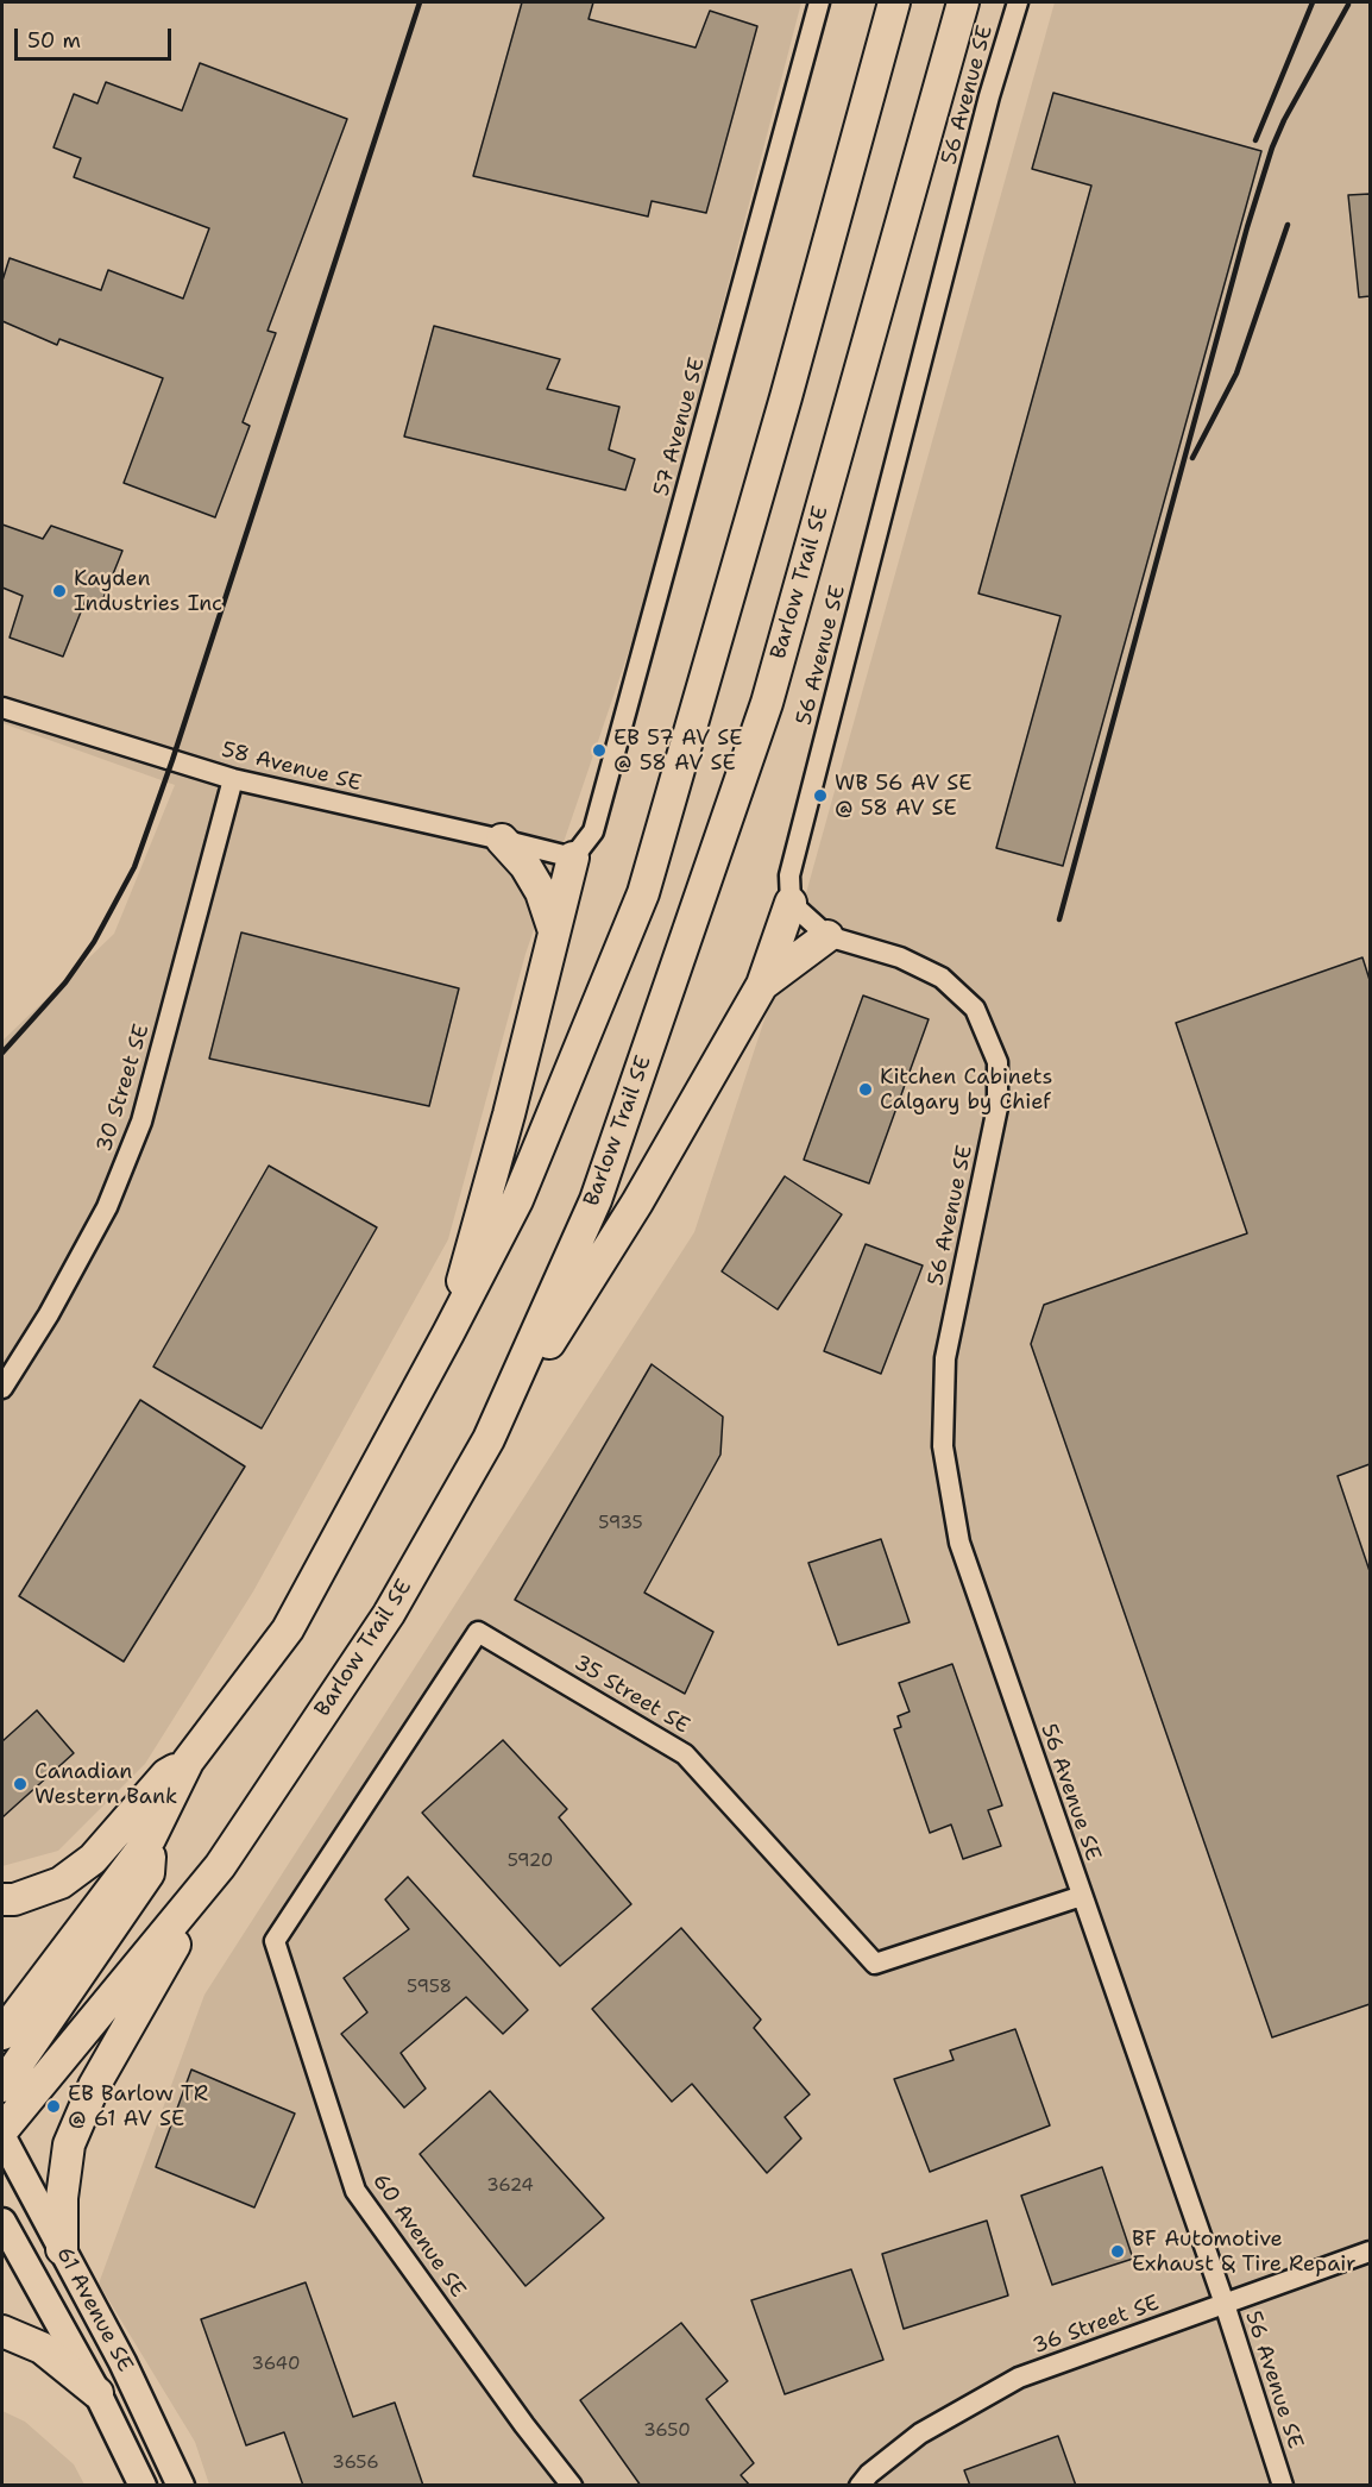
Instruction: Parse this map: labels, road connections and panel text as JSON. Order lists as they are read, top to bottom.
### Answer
{
  "streets": {
    "main road": ["Barlow Trail SE"],
    "street": [
      "56 Avenue SE",
      "57 Avenue SE",
      "58 Avenue SE",
      "30 Street SE",
      "35 Street SE",
      "60 Avenue SE",
      "61 Avenue SE",
      "36 Street SE"
    ]
  },
  "crossings": [
    ["56 Avenue SE", "35 Street SE"],
    ["56 Avenue SE", "36 Street SE"],
    ["57 Avenue SE", "58 Avenue SE"],
    ["58 Avenue SE", "30 Street SE"],
    ["35 Street SE", "60 Avenue SE"]
  ],
  "places": [
    "Kayden Industries Inc",
    "EB 57 AV SE @ 58 AV SE",
    "WB 56 AV SE @ 58 AV SE",
    "Kitchen Cabinets Calgary by Chief",
    "Canadian Western Bank",
    "EB Barlow TR @ 61 AV SE",
    "BF Automotive Exhaust & Tire Repair"
  ],
  "house_numbers": [
    "5935",
    "5920",
    "5958",
    "3624",
    "3640",
    "3650",
    "3656"
  ],
  "scale_bar": "50 m"
}
